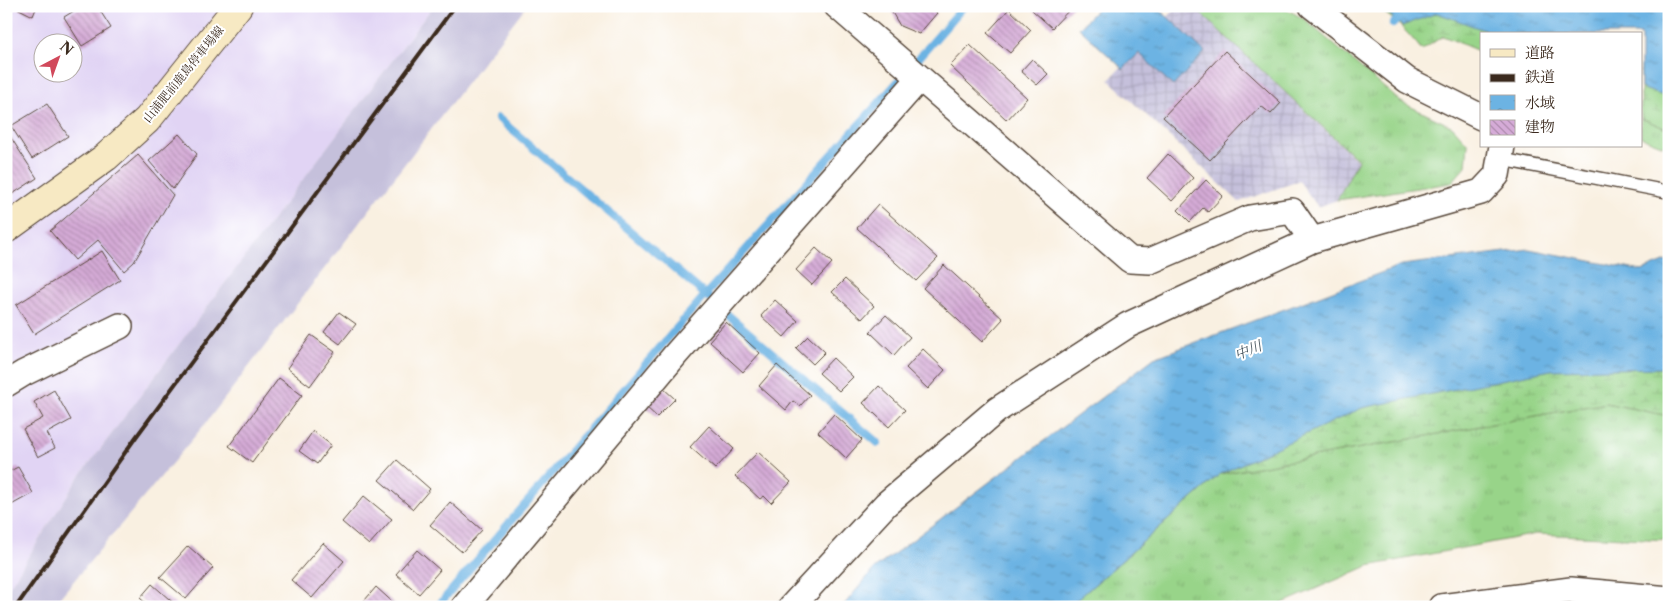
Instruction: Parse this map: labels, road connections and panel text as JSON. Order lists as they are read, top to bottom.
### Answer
{
  "streets": {
    "main road": ["山浦肥前鹿島停車場線"]
  },
  "water": ["中川"],
  "legend": [
    "道路",
    "鉄道",
    "水域",
    "建物"
  ],
  "north": "top right"
}
